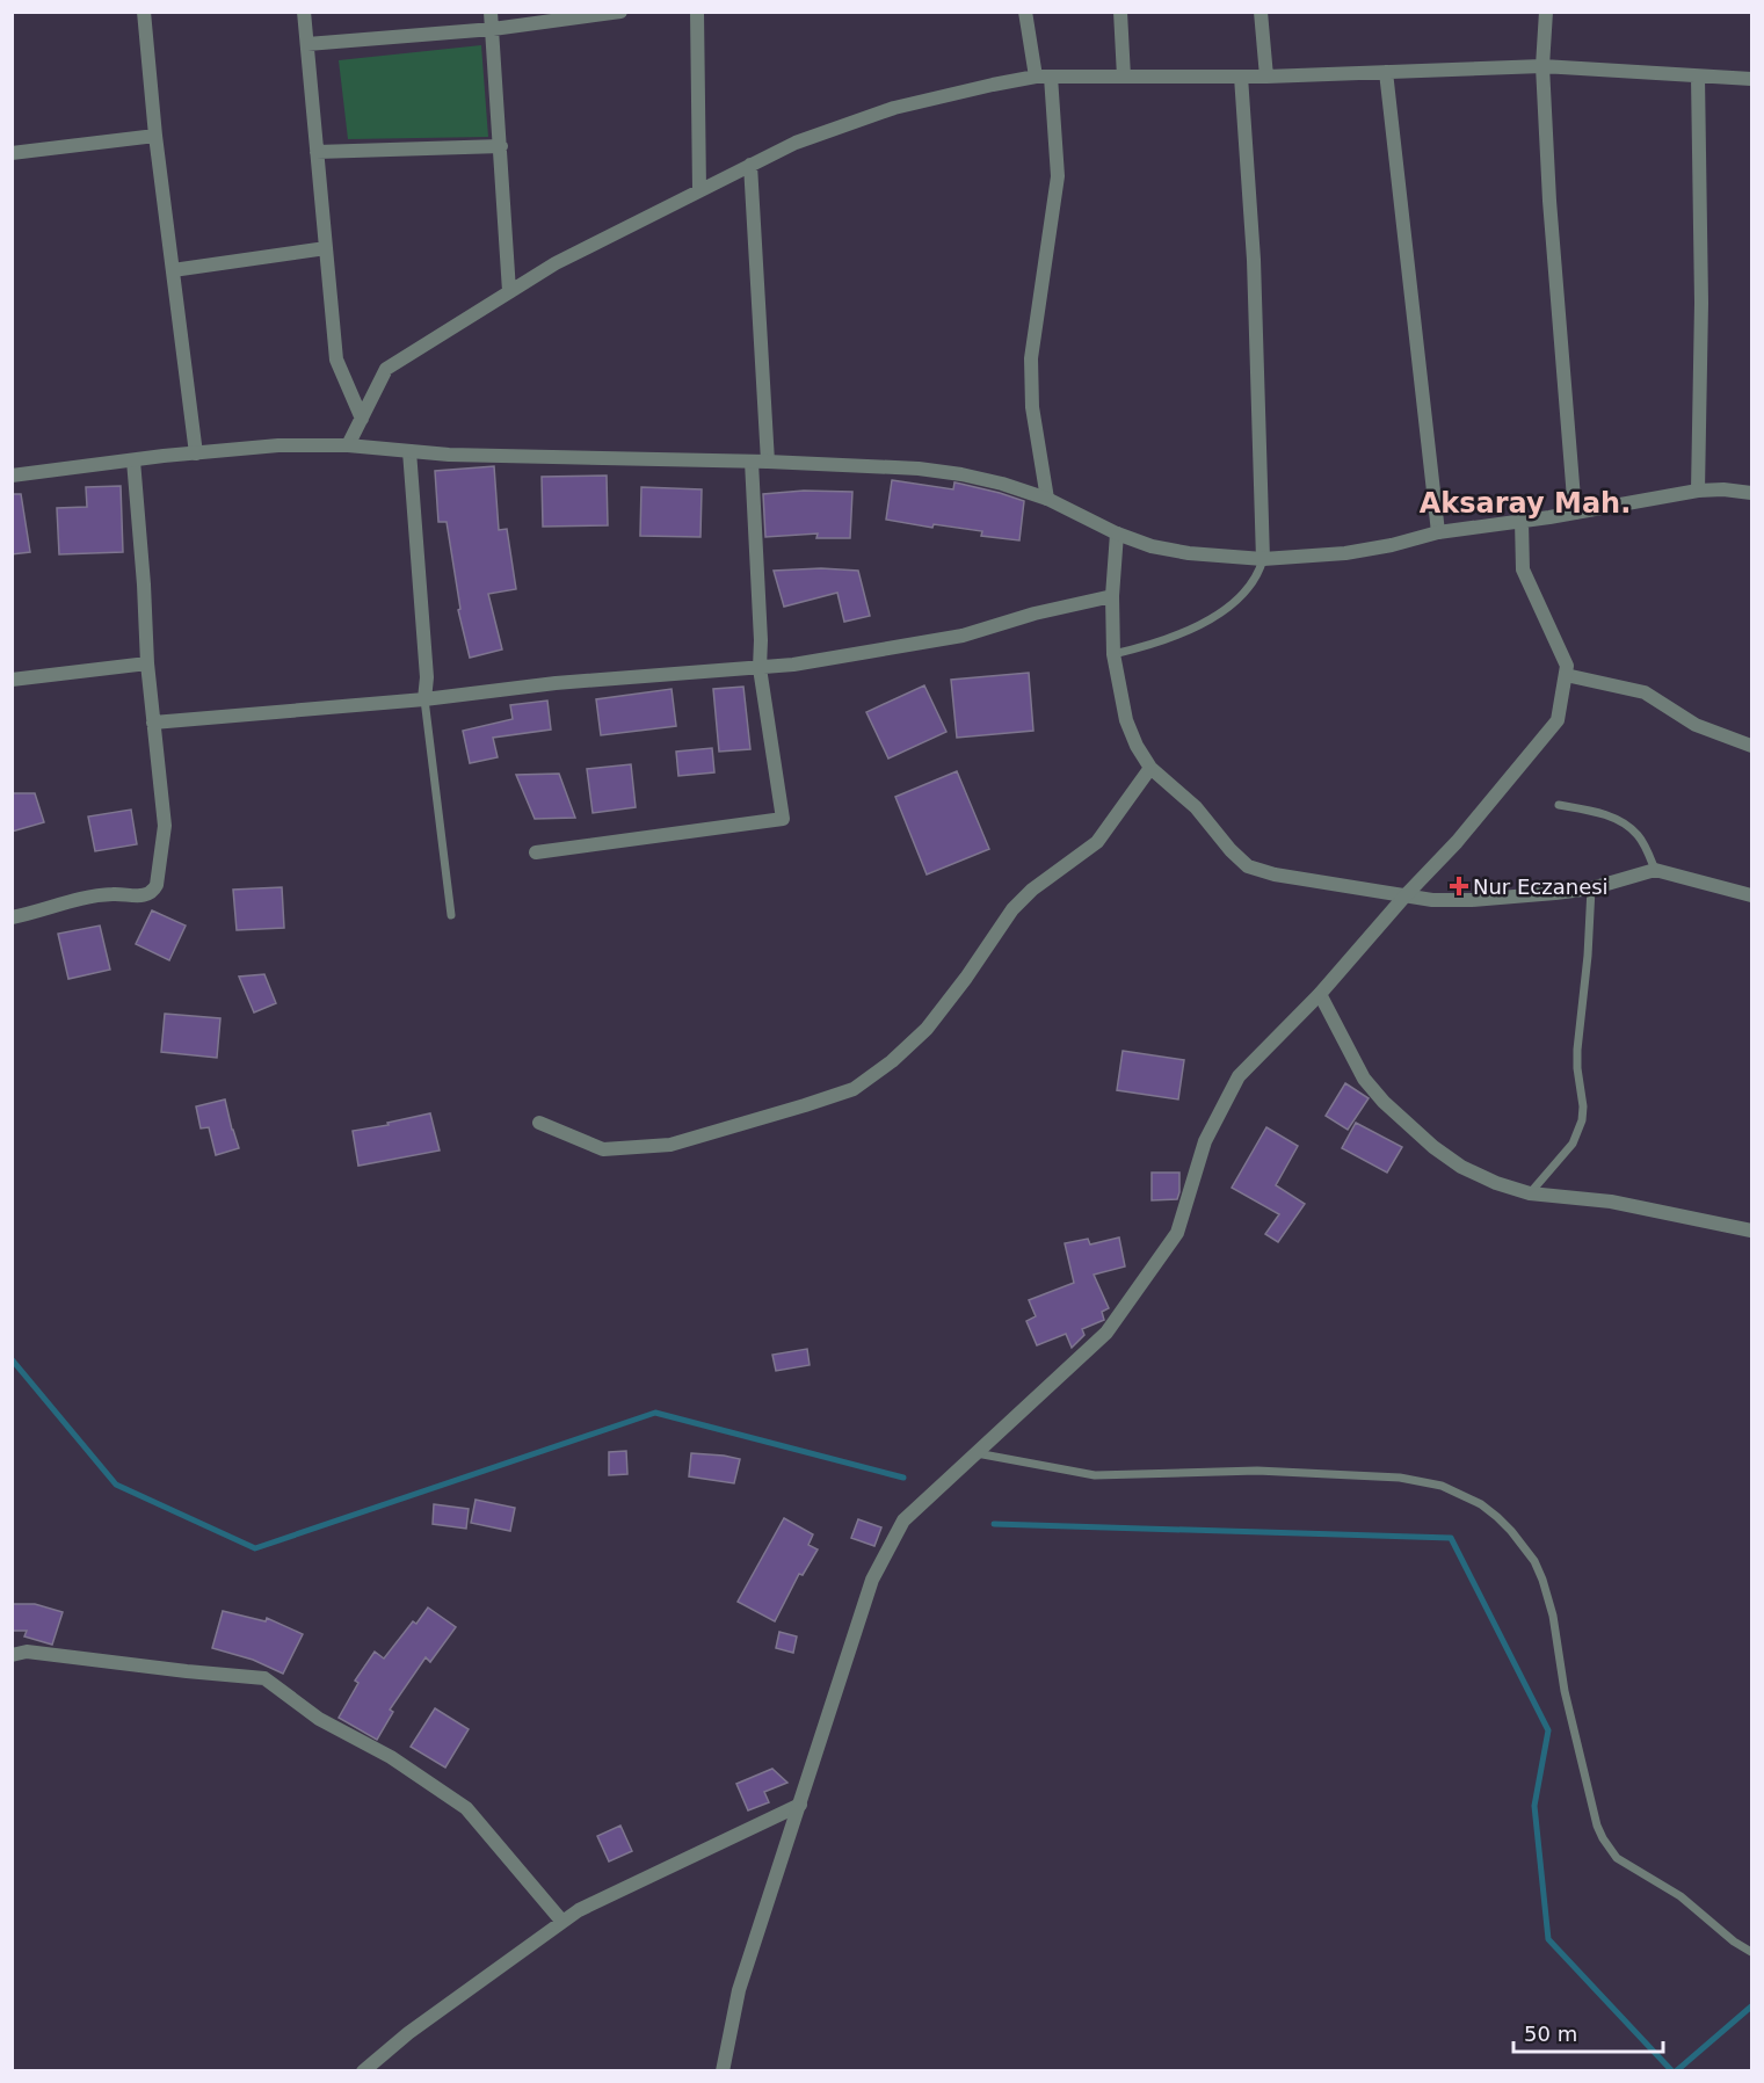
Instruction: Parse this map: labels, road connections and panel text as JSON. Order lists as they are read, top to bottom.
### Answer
{
  "districts": ["Aksaray Mah."],
  "places": {
    "health": ["Nur Eczanesi"]
  },
  "scale_bar": "50 m"
}
